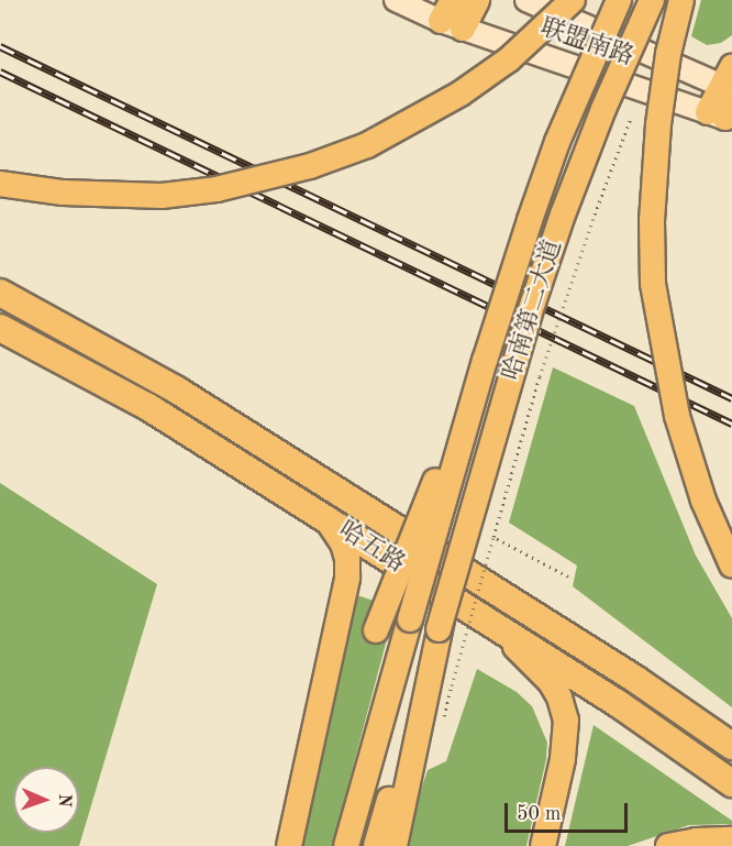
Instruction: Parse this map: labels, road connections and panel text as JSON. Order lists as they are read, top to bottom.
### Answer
{
  "streets": {
    "highway": ["哈五路"],
    "main road": ["联盟南路", "哈南第二大道"]
  },
  "scale_bar": "50 m",
  "north": "right"
}
